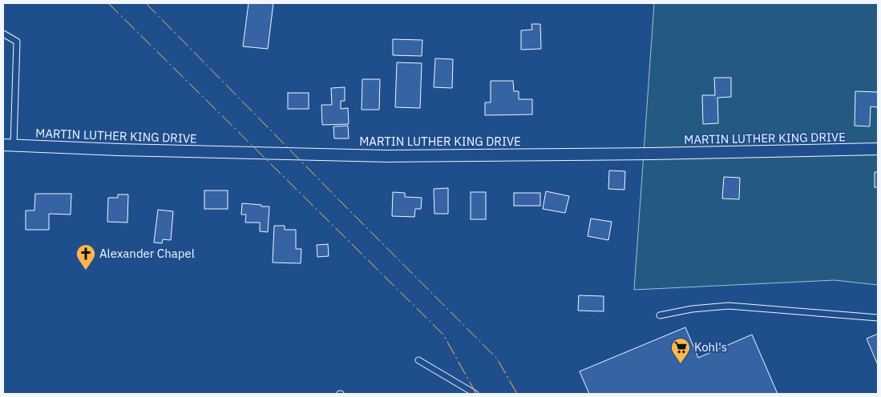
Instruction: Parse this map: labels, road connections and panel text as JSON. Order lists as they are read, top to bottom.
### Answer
{
  "streets": {
    "street": ["MARTIN LUTHER KING DRIVE"]
  },
  "places": {
    "church": ["Alexander Chapel"],
    "supermarket": ["Kohl's"]
  }
}
